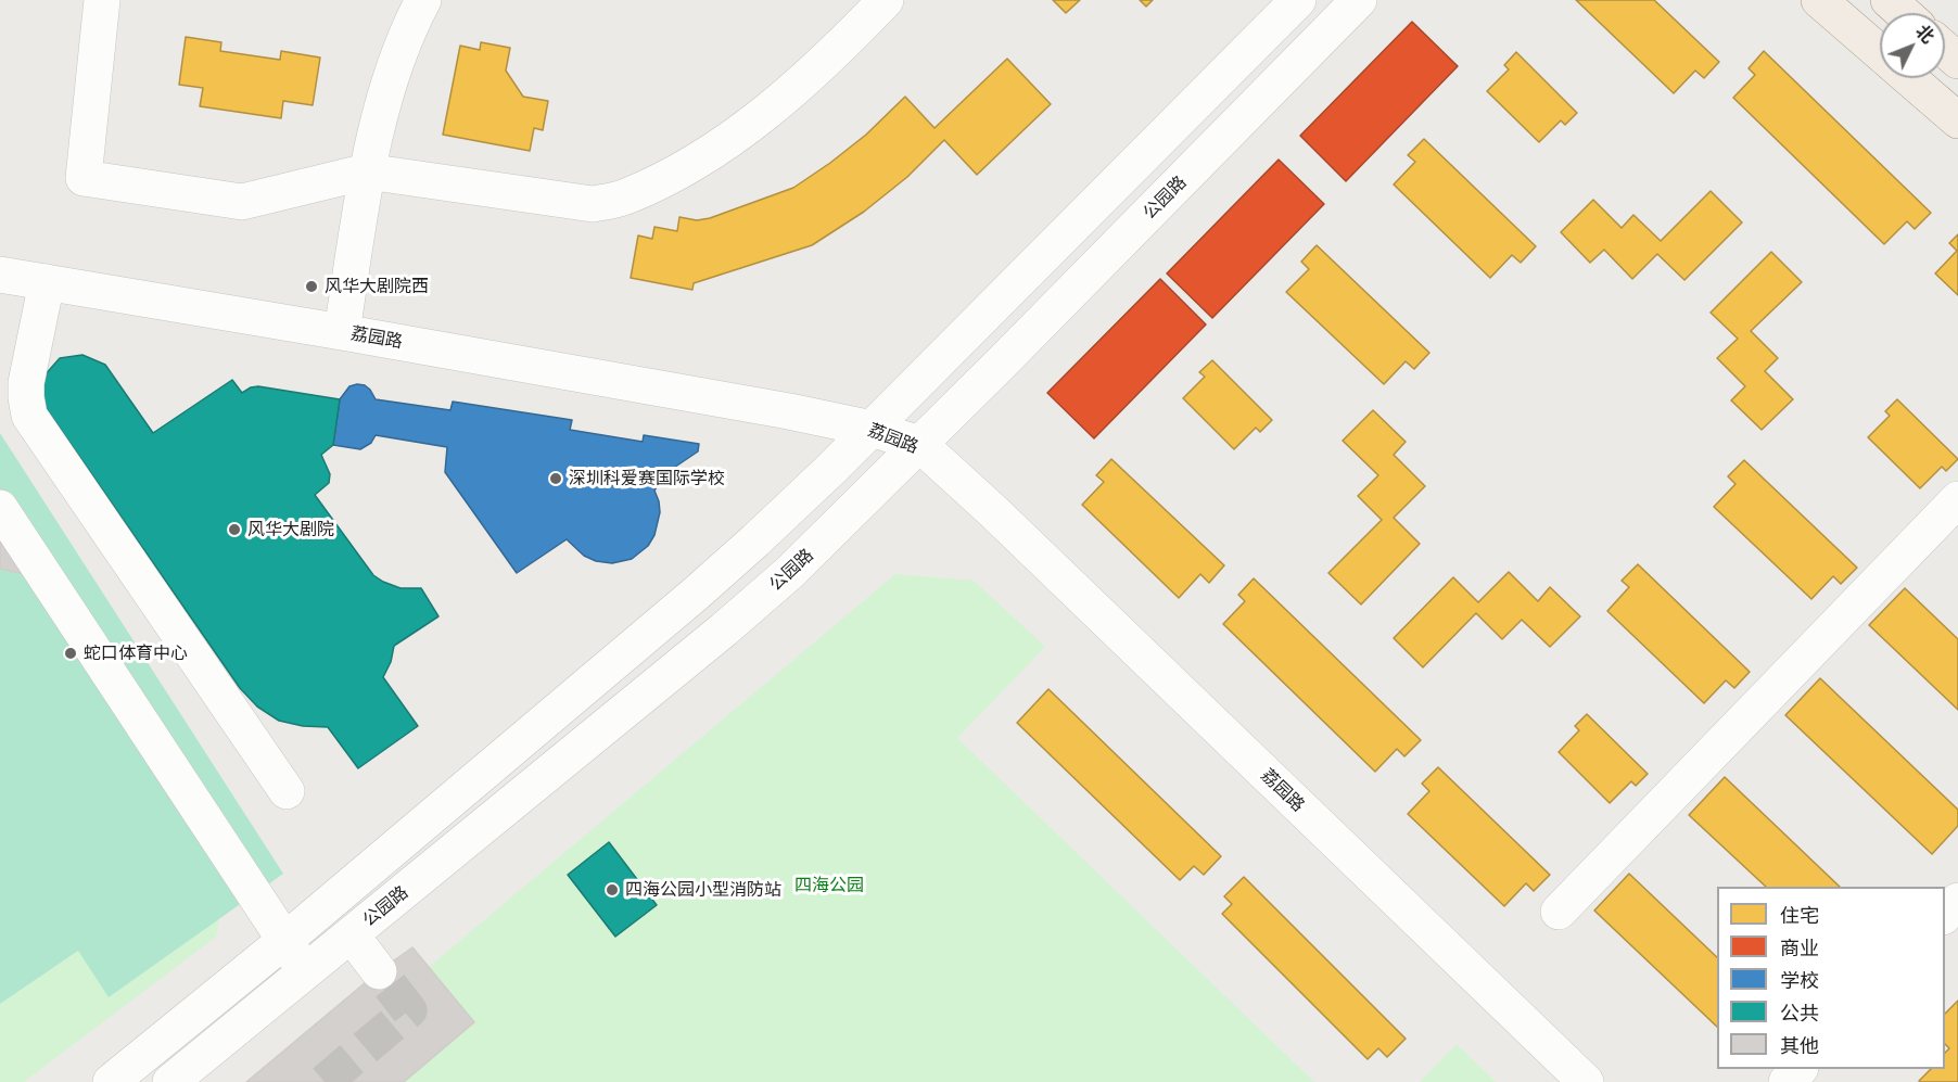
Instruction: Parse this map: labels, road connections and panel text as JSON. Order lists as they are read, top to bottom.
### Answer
{
  "streets": {
    "street": ["公园路", "荔园路"]
  },
  "crossings": [
    ["公园路", "荔园路"]
  ],
  "parks": ["四海公园"],
  "places": [
    "风华大剧院西",
    "深圳科爱赛国际学校",
    "风华大剧院",
    "蛇口体育中心",
    "四海公园小型消防站"
  ],
  "legend": [
    "住宅",
    "商业",
    "学校",
    "公共",
    "其他"
  ],
  "north": "top right"
}
